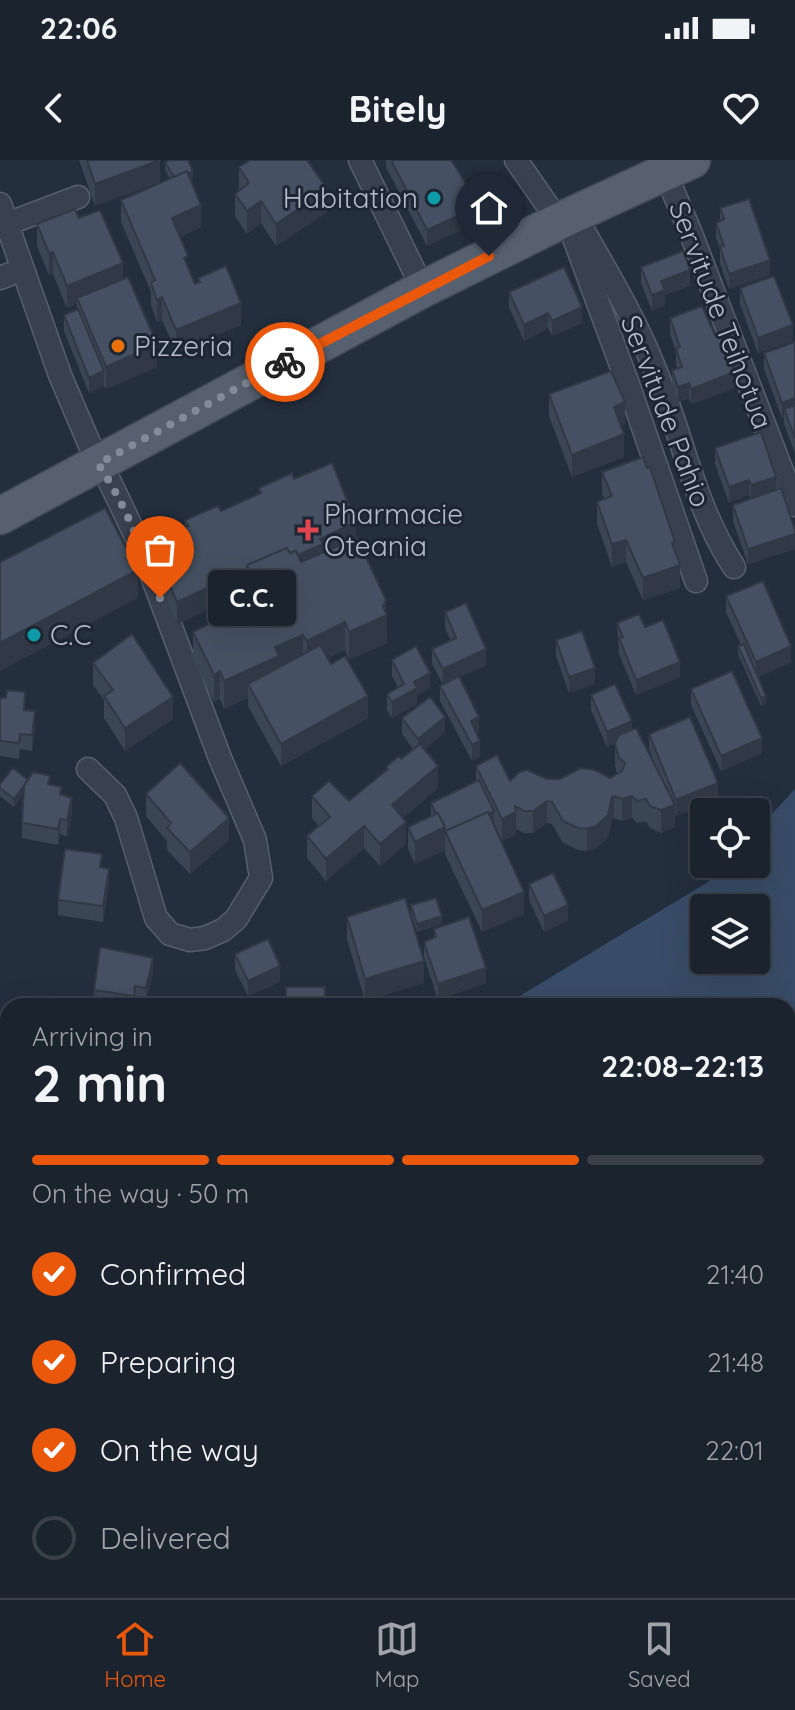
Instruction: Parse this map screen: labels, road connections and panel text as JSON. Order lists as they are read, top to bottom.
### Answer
{
  "streets": {
    "street": ["Servitude Teihotua", "Servitude Pahio"]
  },
  "places": {
    "other": [
      "Habitation",
      "Pizzeria",
      "C.C.",
      "C.C"
    ],
    "health": ["Pharmacie Oteania"]
  },
  "page": {
    "status": "22:06",
    "header": "Bitely",
    "bubble": "C.C.",
    "heading": ["2 min", "Arriving in", "22:08–22:13"],
    "bar": "On the way · 50 m",
    "list": [
      ["Confirmed", "21:40"],
      ["Preparing", "21:48"],
      ["On the way", "22:01"],
      "Delivered"
    ],
    "tabs": ["Home", "Map", "Saved"]
  }
}
